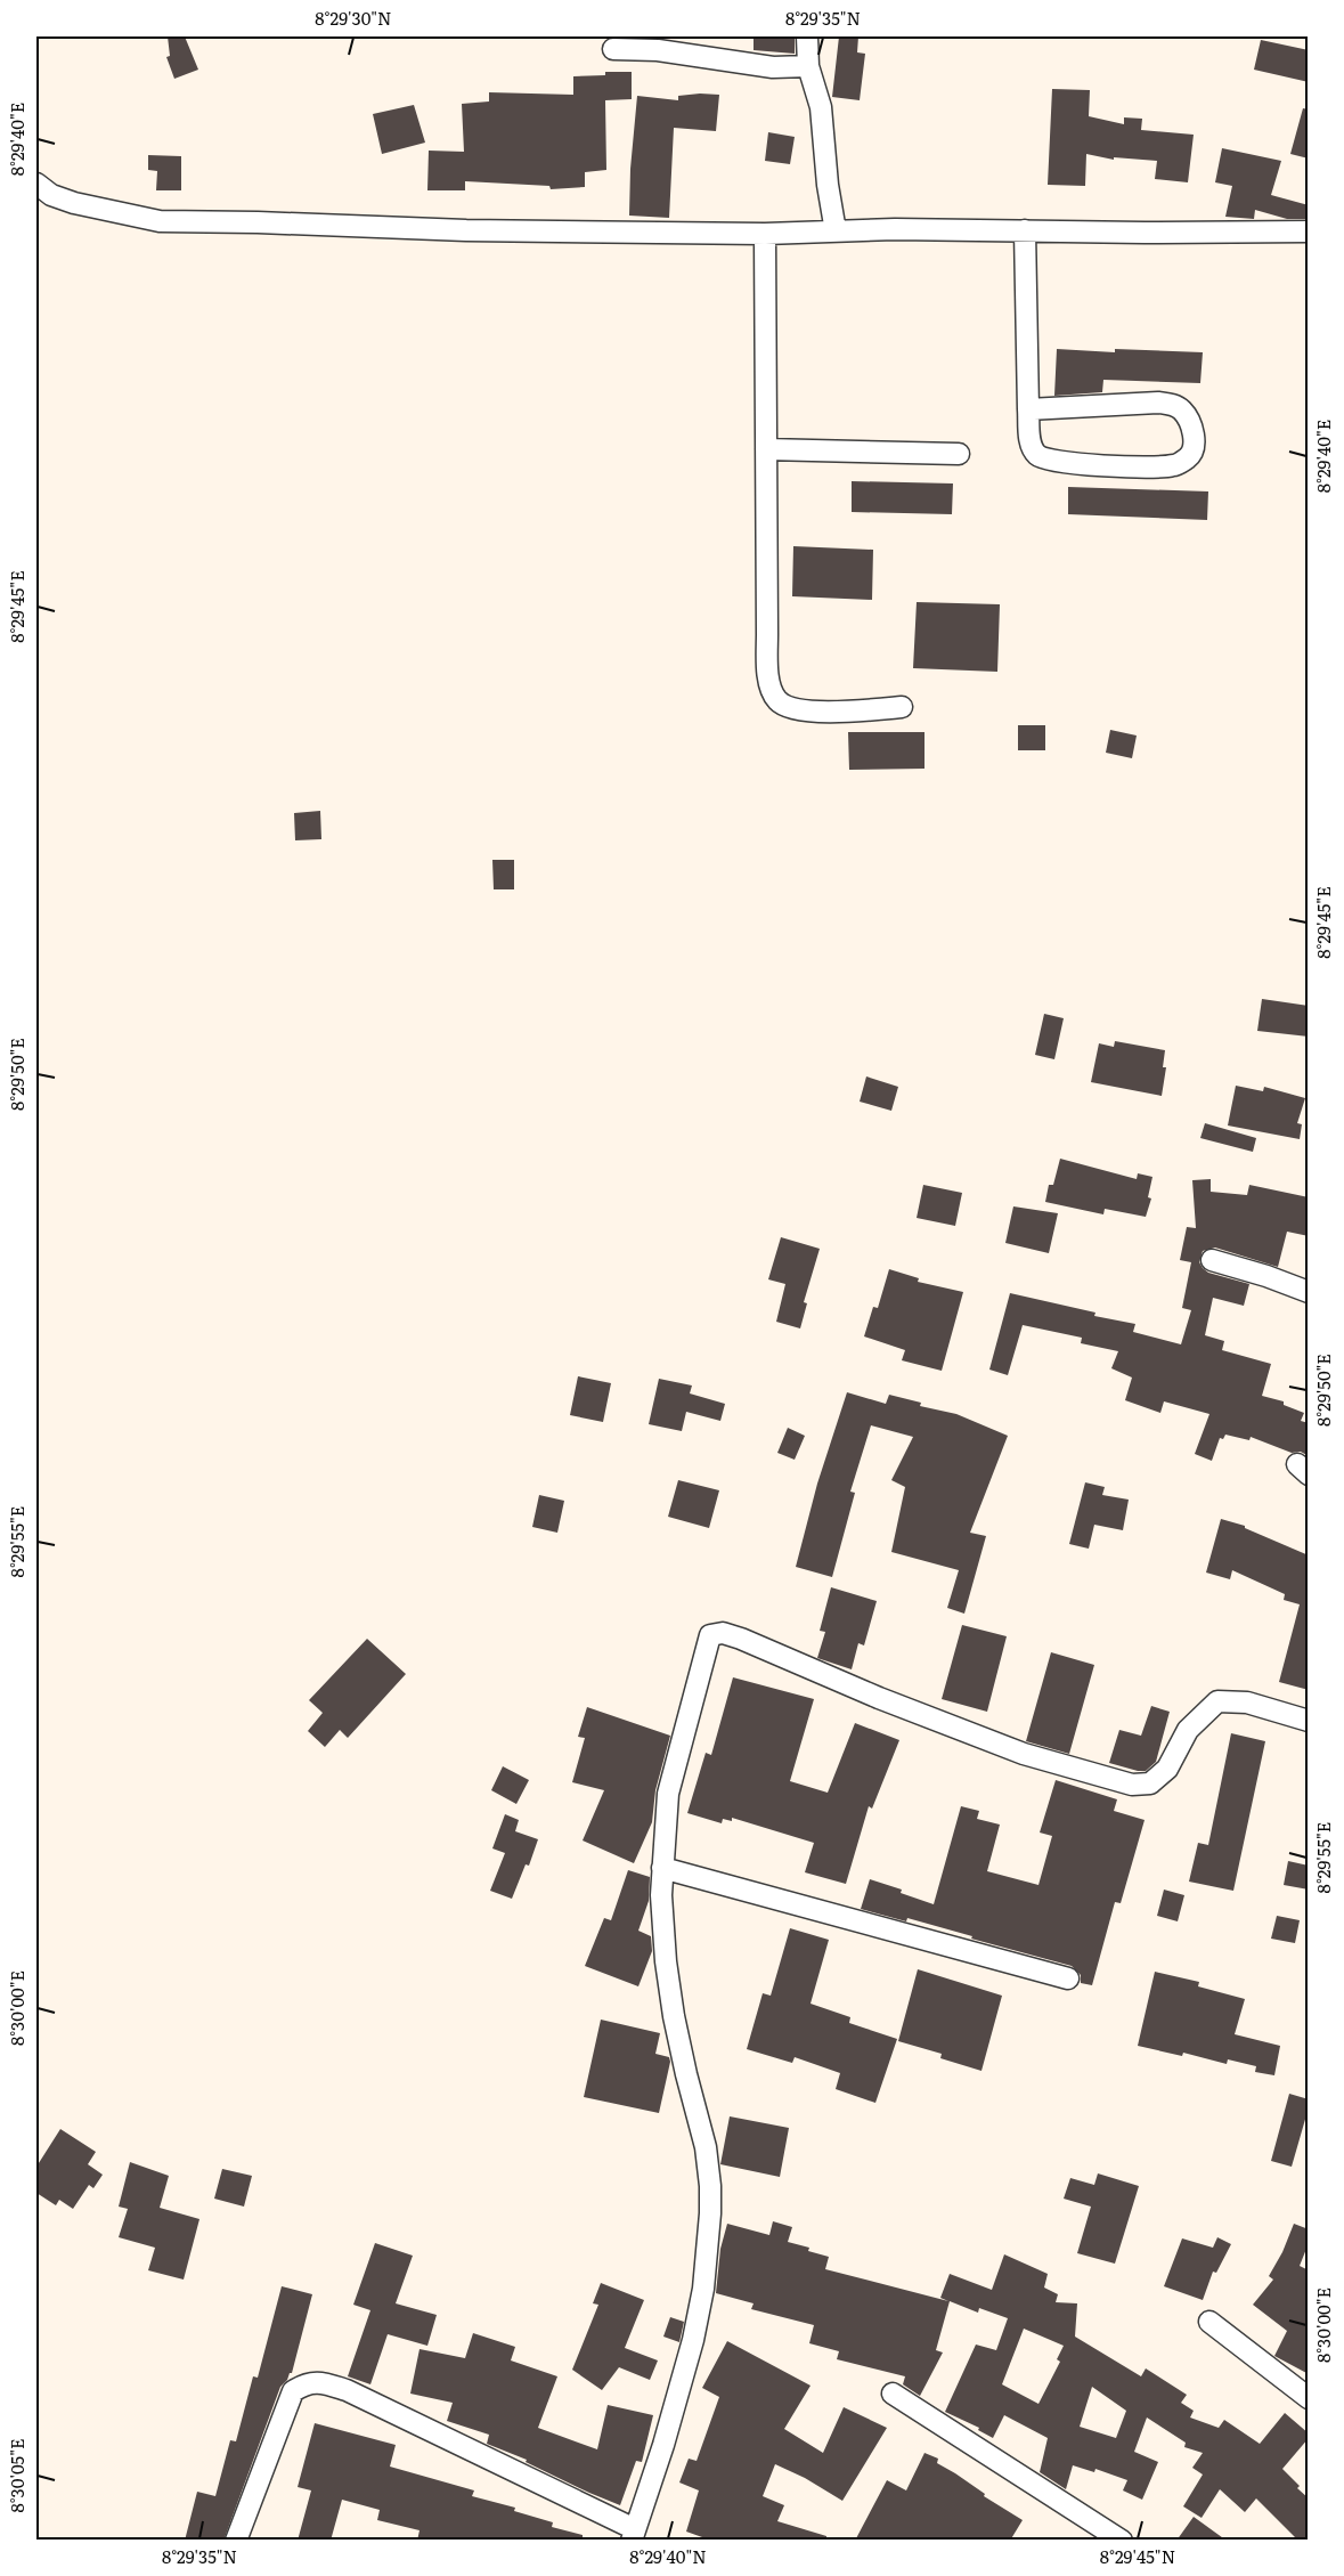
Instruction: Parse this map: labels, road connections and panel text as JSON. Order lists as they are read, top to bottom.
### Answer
{
  "coordinates": [
    "8°29'30\"N",
    "8°29'35\"N",
    "8°29'40\"E",
    "8°29'45\"E",
    "8°29'50\"E",
    "8°29'55\"E",
    "8°30'00\"E",
    "8°30'05\"E",
    "8°29'40\"N",
    "8°29'45\"N"
  ]
}
